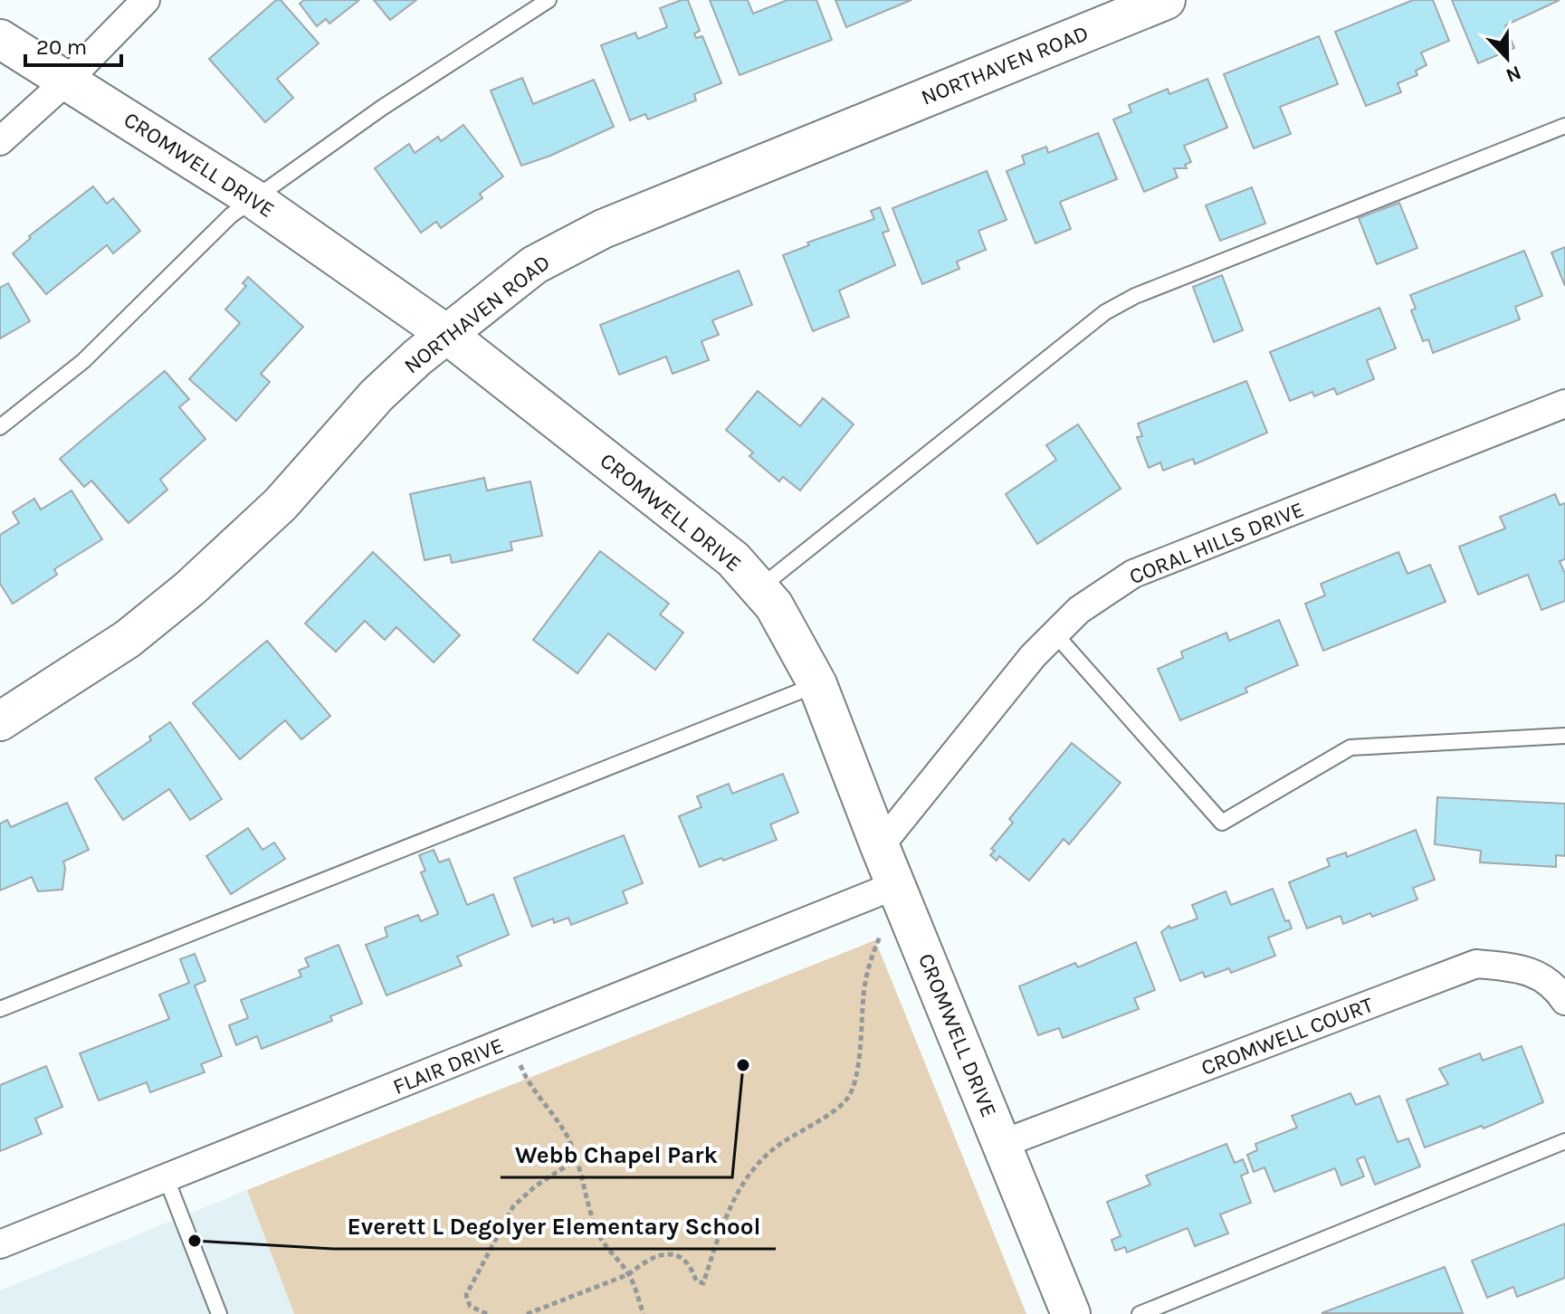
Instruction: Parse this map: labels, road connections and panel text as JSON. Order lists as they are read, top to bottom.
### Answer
{
  "streets": {
    "street": [
      "NORTHAVEN ROAD",
      "CROMWELL DRIVE",
      "CORAL HILLS DRIVE",
      "CROMWELL COURT",
      "FLAIR DRIVE"
    ]
  },
  "crossings": [
    ["NORTHAVEN ROAD", "CROMWELL DRIVE"],
    ["CROMWELL DRIVE", "CORAL HILLS DRIVE"],
    ["CROMWELL DRIVE", "CROMWELL COURT"],
    ["CROMWELL DRIVE", "FLAIR DRIVE"]
  ],
  "places": ["Webb Chapel Park", "Everett L Degolyer Elementary School"],
  "scale_bar": "20 m",
  "north": "bottom"
}
